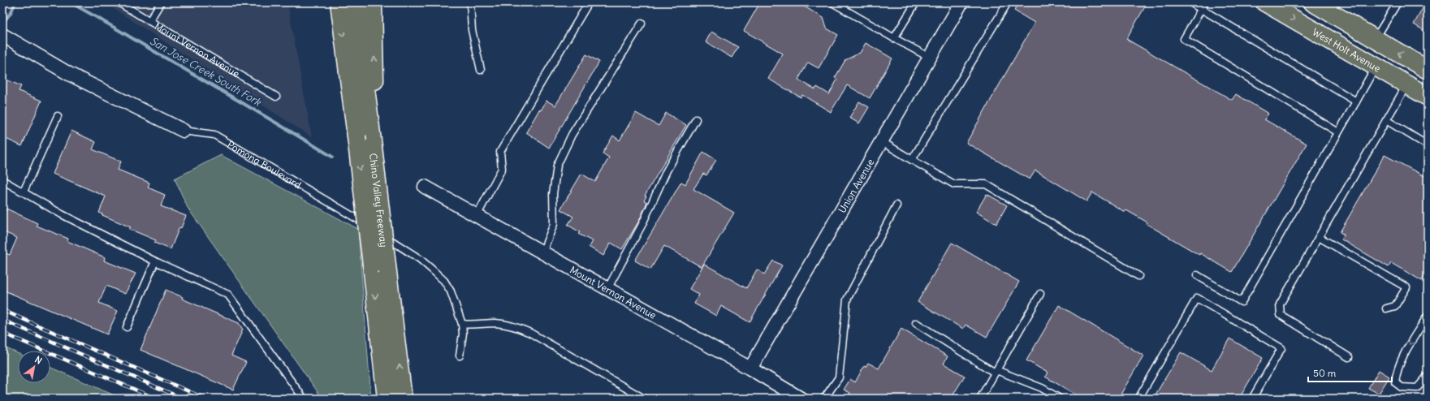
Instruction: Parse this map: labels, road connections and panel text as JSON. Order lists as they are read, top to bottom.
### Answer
{
  "streets": {
    "main road": ["West Holt Avenue", "Chino Valley Freeway"],
    "street": ["Mount Vernon Avenue", "Pomona Boulevard", "Union Avenue"]
  },
  "crossings": [
    ["Mount Vernon Avenue", "Union Avenue"]
  ],
  "water": ["San Jose Creek South Fork"],
  "scale_bar": "50 m",
  "north": "top right"
}
